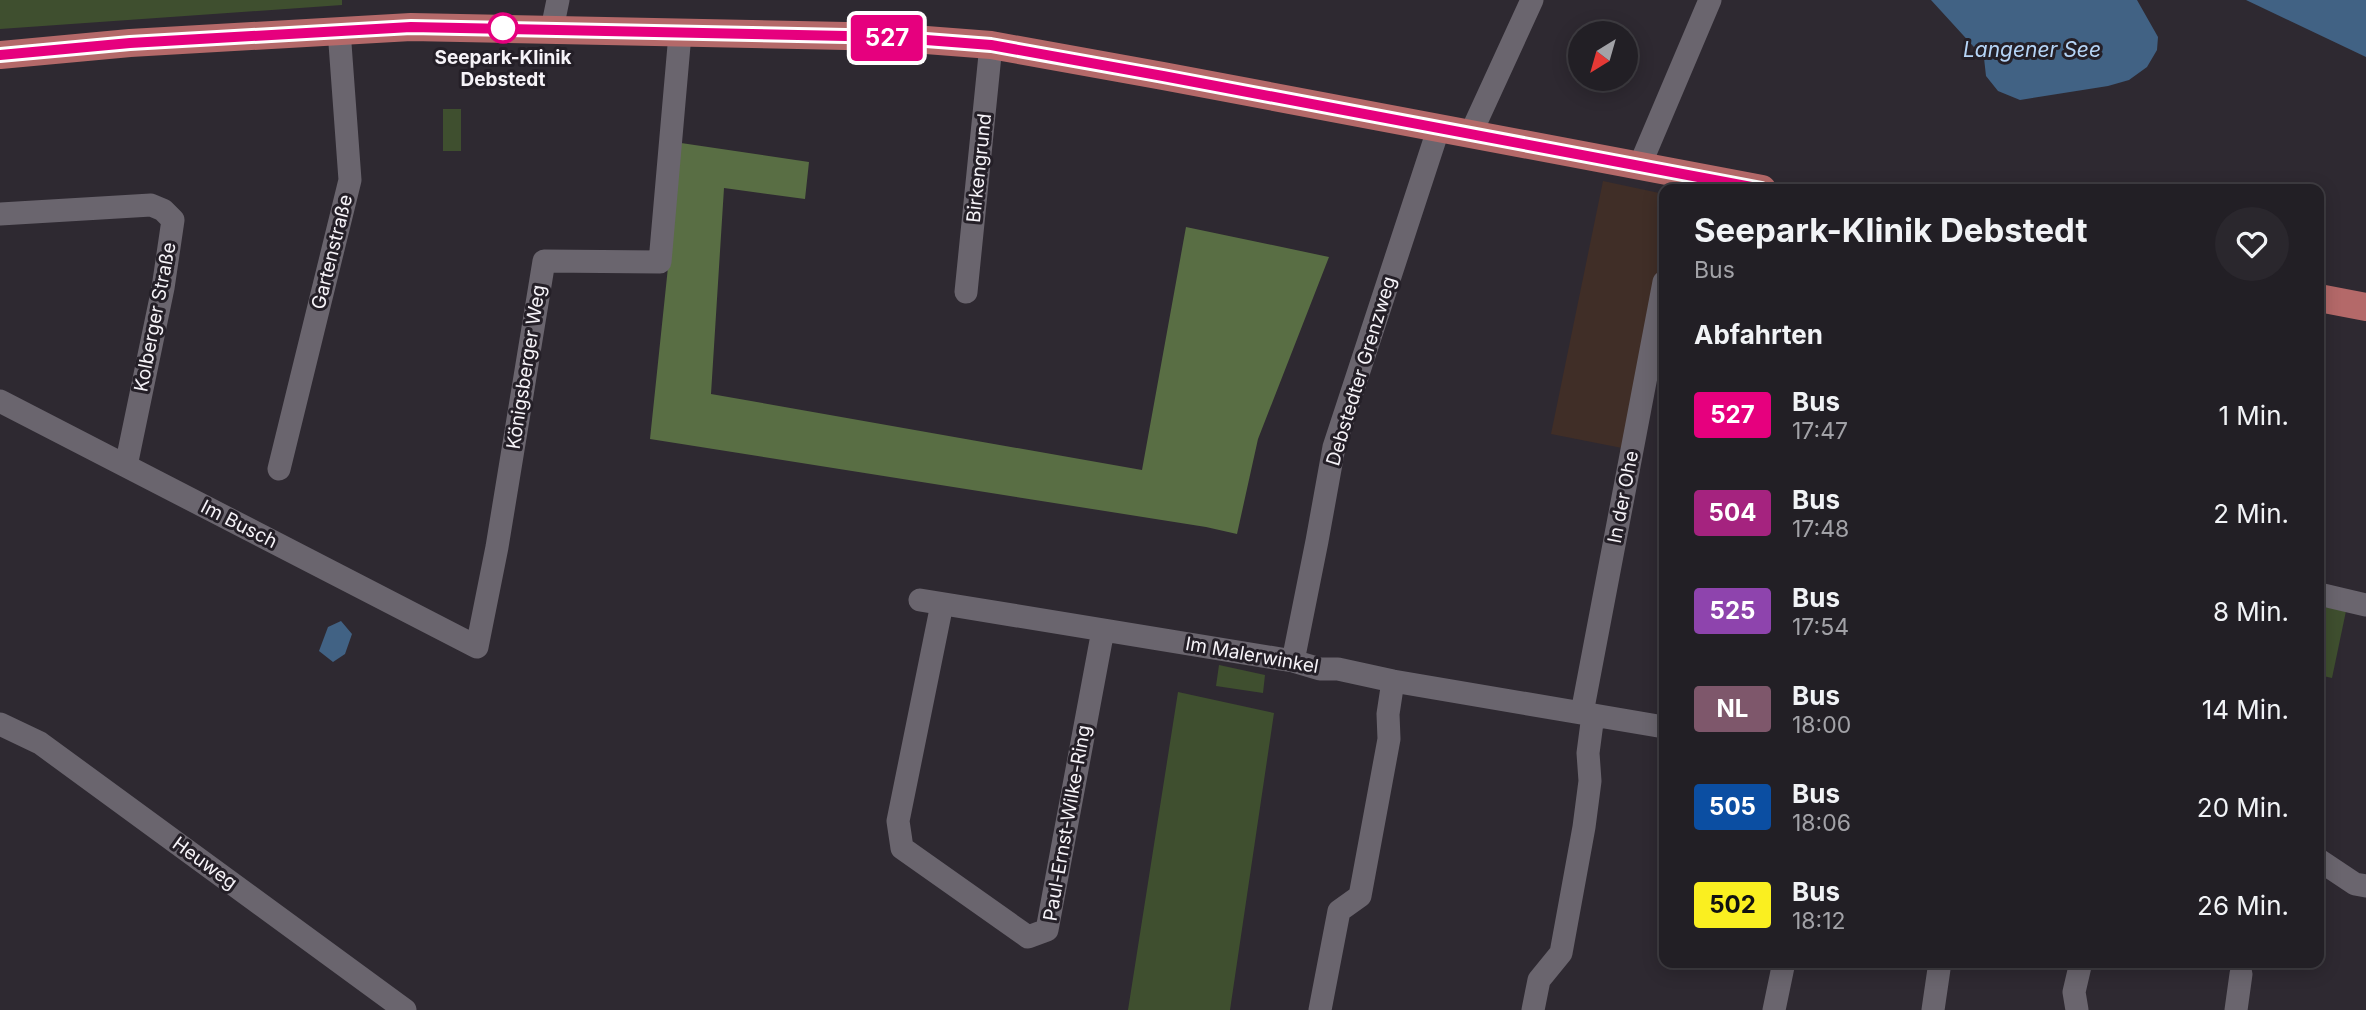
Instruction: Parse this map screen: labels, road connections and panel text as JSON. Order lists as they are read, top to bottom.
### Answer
{
  "streets": {
    "street": [
      "Birkengrund",
      "Gartenstraße",
      "Kolberger Straße",
      "Königsberger Weg",
      "Debstedter Grenzweg",
      "In der Ohe",
      "Im Busch",
      "Im Malerwinkel",
      "Paul-Ernst-Wilke-Ring",
      "Heuweg"
    ]
  },
  "crossings": [
    ["Kolberger Straße", "Im Busch"],
    ["Königsberger Weg", "Im Busch"],
    ["Debstedter Grenzweg", "Im Malerwinkel"],
    ["In der Ohe", "Im Malerwinkel"],
    ["Im Malerwinkel", "Paul-Ernst-Wilke-Ring"]
  ],
  "water": ["Langener See"],
  "places": ["Seepark-Klinik Debstedt"],
  "lines": ["bus line 527"],
  "north": "bottom left",
  "page": {
    "on_map": "527",
    "heading": [
      ["Seepark-Klinik Debstedt", "Bus"],
      "Abfahrten"
    ],
    "list": [
      {
        "mark": "527",
        "name": "Bus",
        "note": "17:47",
        "value": "1 Min."
      },
      {
        "mark": "504",
        "name": "Bus",
        "note": "17:48",
        "value": "2 Min."
      },
      {
        "mark": "525",
        "name": "Bus",
        "note": "17:54",
        "value": "8 Min."
      },
      {
        "mark": "NL",
        "name": "Bus",
        "note": "18:00",
        "value": "14 Min."
      },
      {
        "mark": "505",
        "name": "Bus",
        "note": "18:06",
        "value": "20 Min."
      },
      {
        "mark": "502",
        "name": "Bus",
        "note": "18:12",
        "value": "26 Min."
      }
    ]
  }
}
